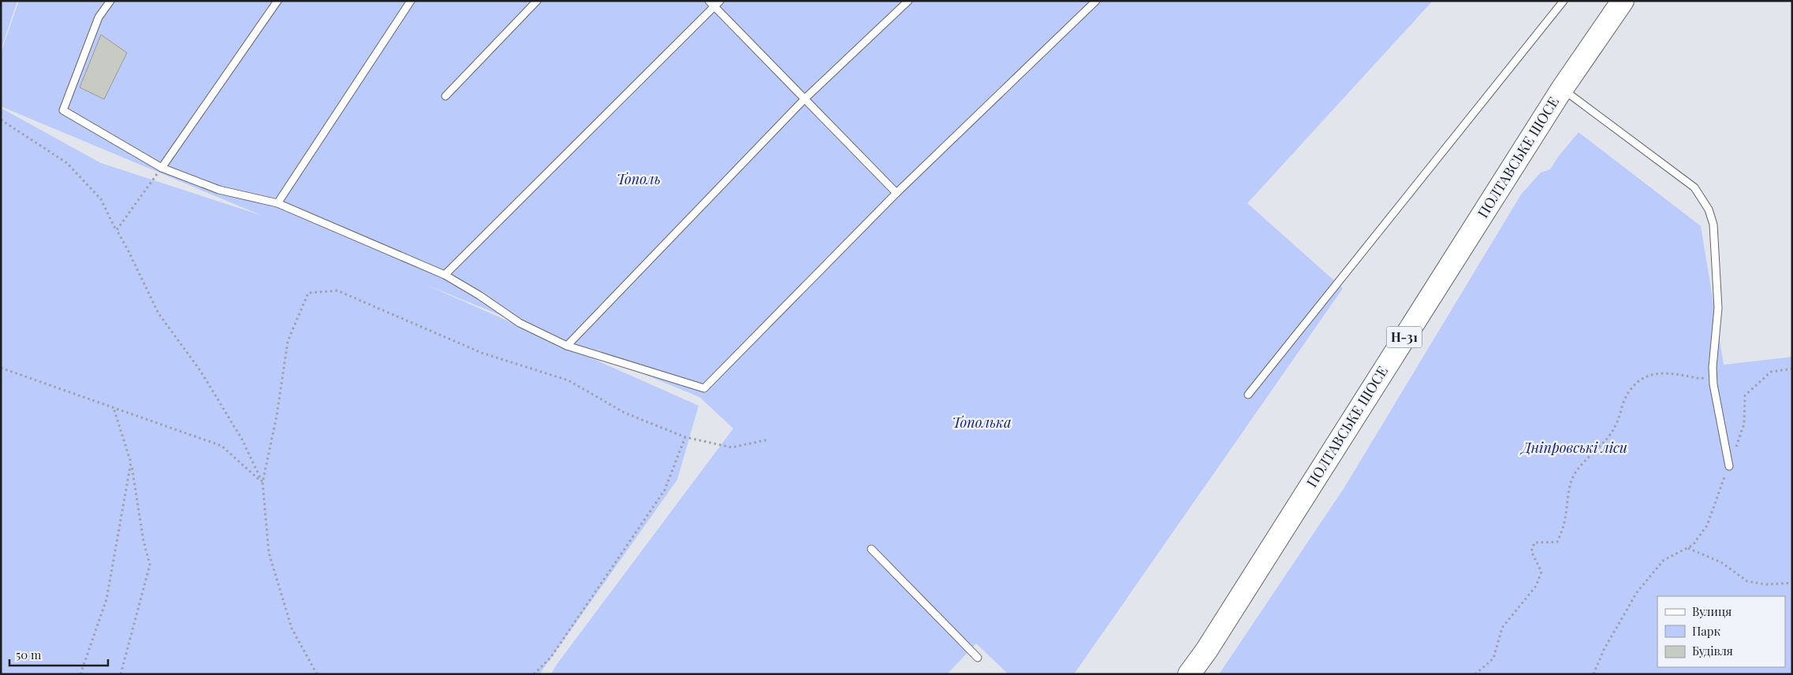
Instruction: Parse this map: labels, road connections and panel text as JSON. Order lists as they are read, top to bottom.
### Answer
{
  "streets": {
    "main road": ["ПОЛТАВСЬКЕ ШОСЕ", "Н-31"]
  },
  "parks": ["Тополь", "Тополька", "Дніпровські ліси"],
  "legend": ["Вулиця", "Парк", "Будівля"],
  "scale_bar": "50 m"
}
